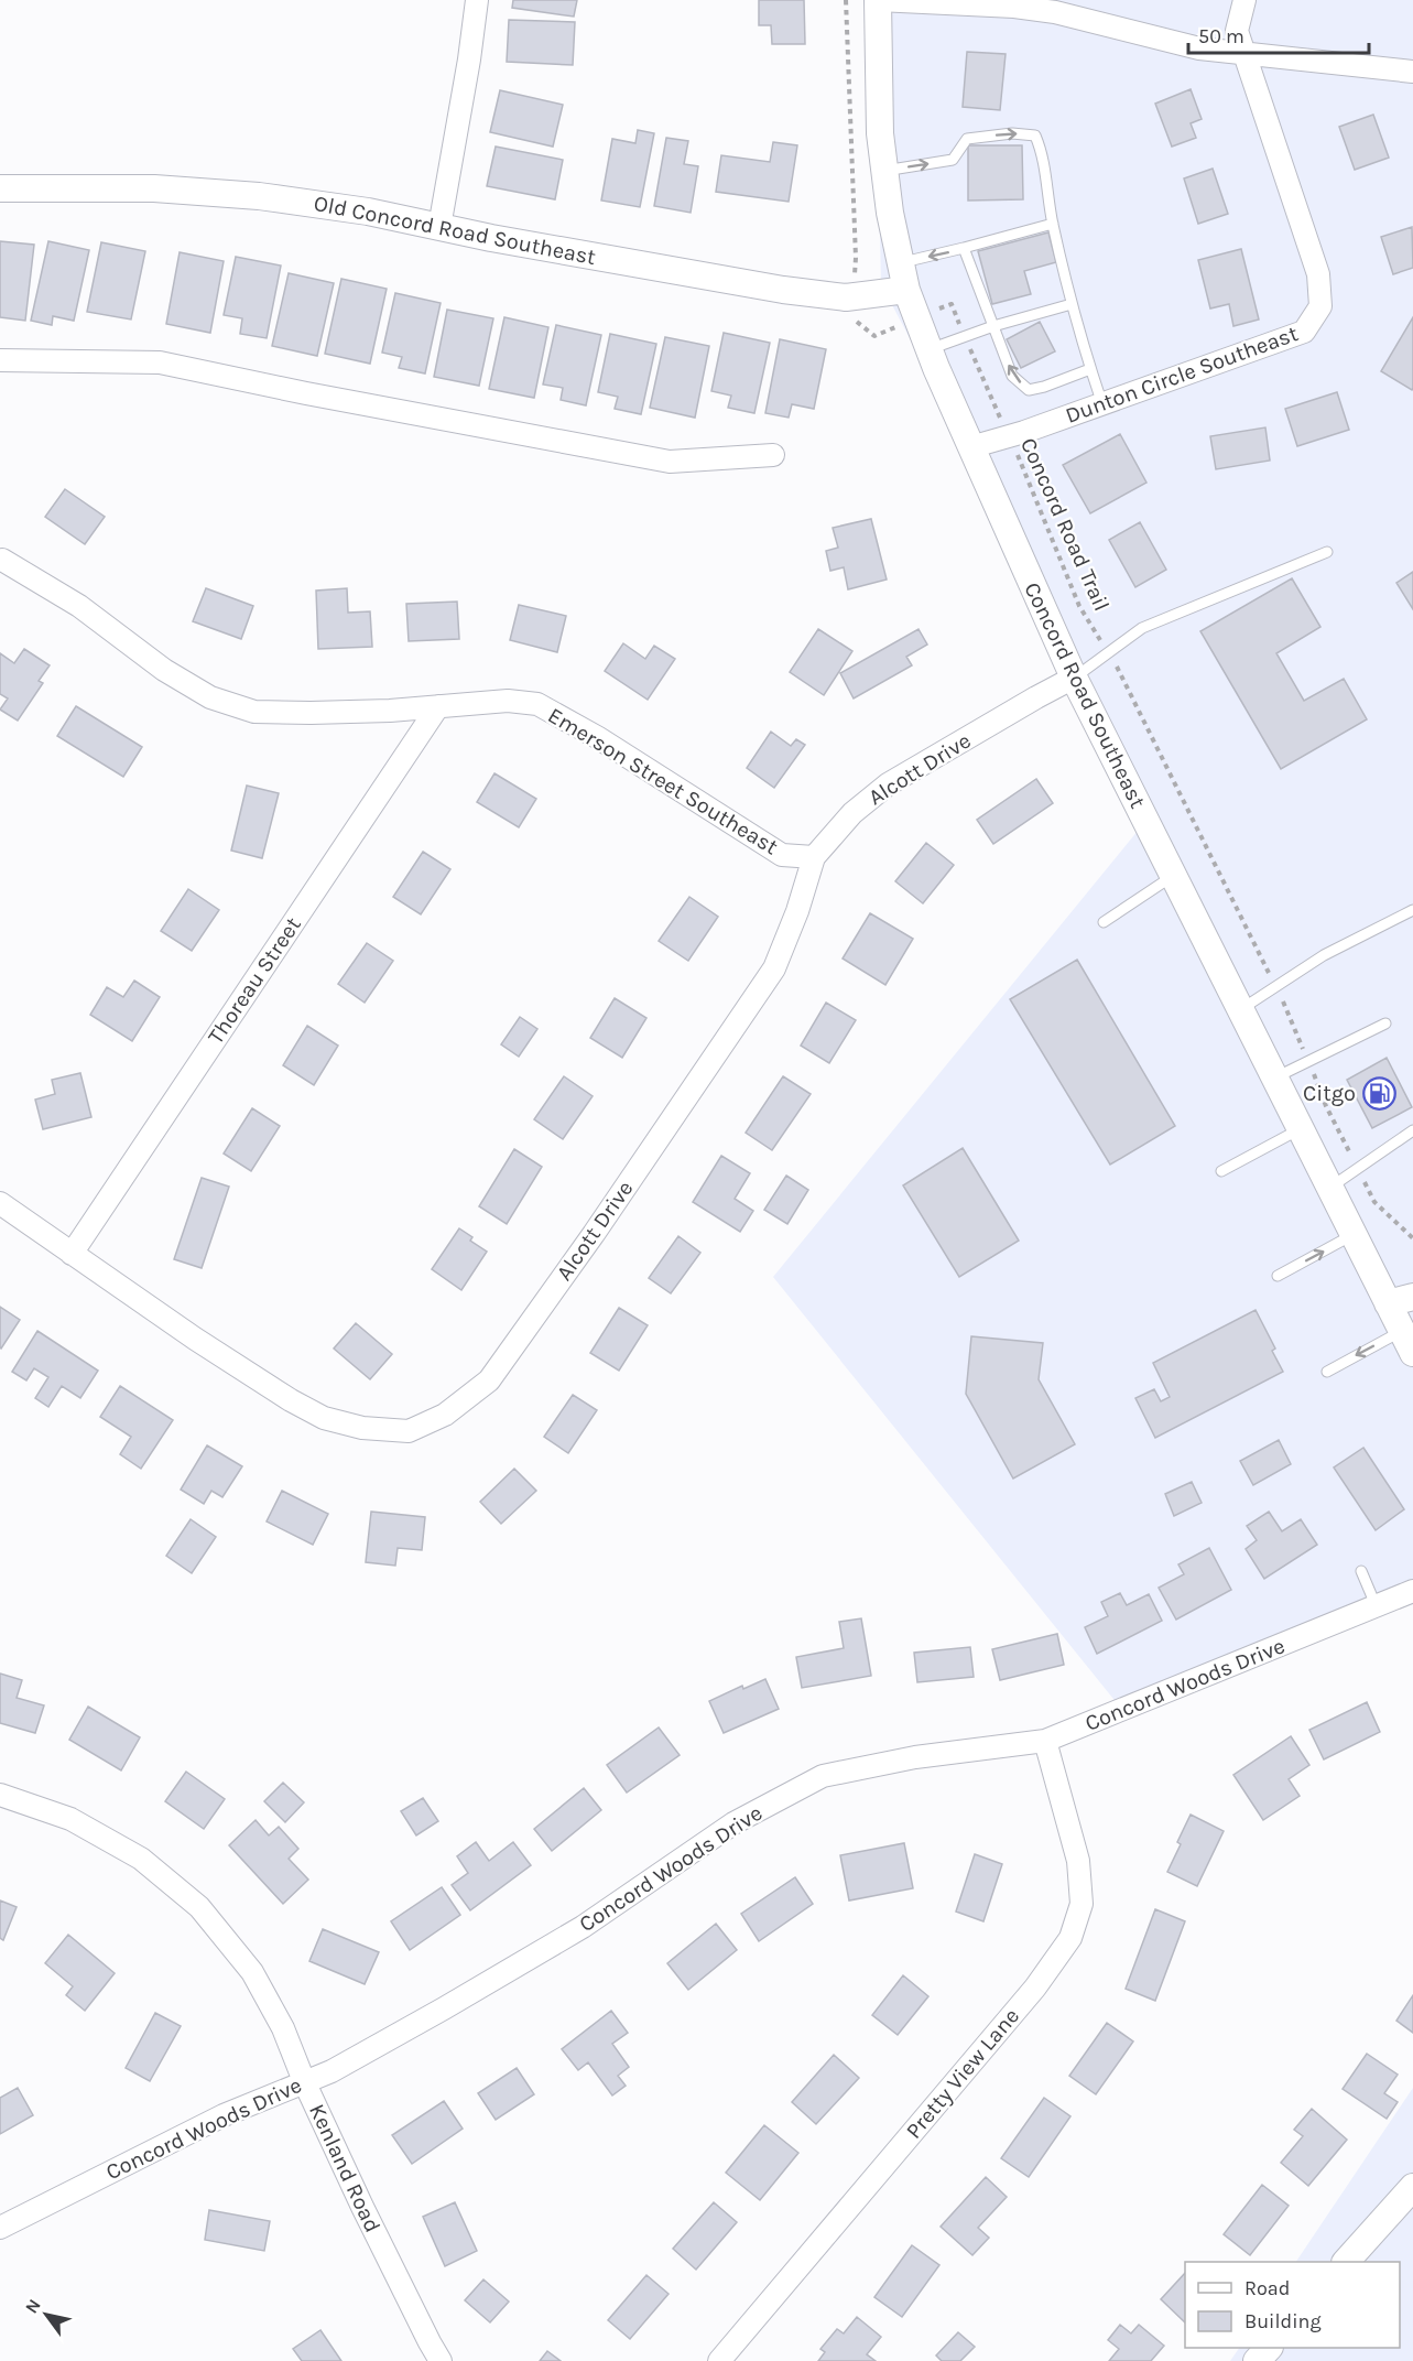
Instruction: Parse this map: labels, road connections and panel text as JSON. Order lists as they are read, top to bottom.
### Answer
{
  "streets": {
    "street": [
      "Old Concord Road Southeast",
      "Dunton Circle Southeast",
      "Concord Road Southeast",
      "Alcott Drive",
      "Emerson Street Southeast",
      "Thoreau Street",
      "Concord Woods Drive",
      "Pretty View Lane",
      "Kenland Road"
    ],
    "path": ["Concord Road Trail"]
  },
  "crossings": [
    ["Old Concord Road Southeast", "Concord Road Trail"],
    ["Old Concord Road Southeast", "Concord Road Southeast"],
    ["Dunton Circle Southeast", "Concord Road Trail"],
    ["Dunton Circle Southeast", "Concord Road Southeast"],
    ["Concord Road Trail", "Concord Road Southeast"],
    ["Concord Road Southeast", "Alcott Drive"],
    ["Alcott Drive", "Emerson Street Southeast"],
    ["Alcott Drive", "Thoreau Street"],
    ["Emerson Street Southeast", "Thoreau Street"],
    ["Concord Woods Drive", "Pretty View Lane"],
    ["Concord Woods Drive", "Kenland Road"]
  ],
  "places": {
    "fuel station": ["Citgo"]
  },
  "legend": ["Road", "Building"],
  "scale_bar": "50 m",
  "north": "top left"
}
